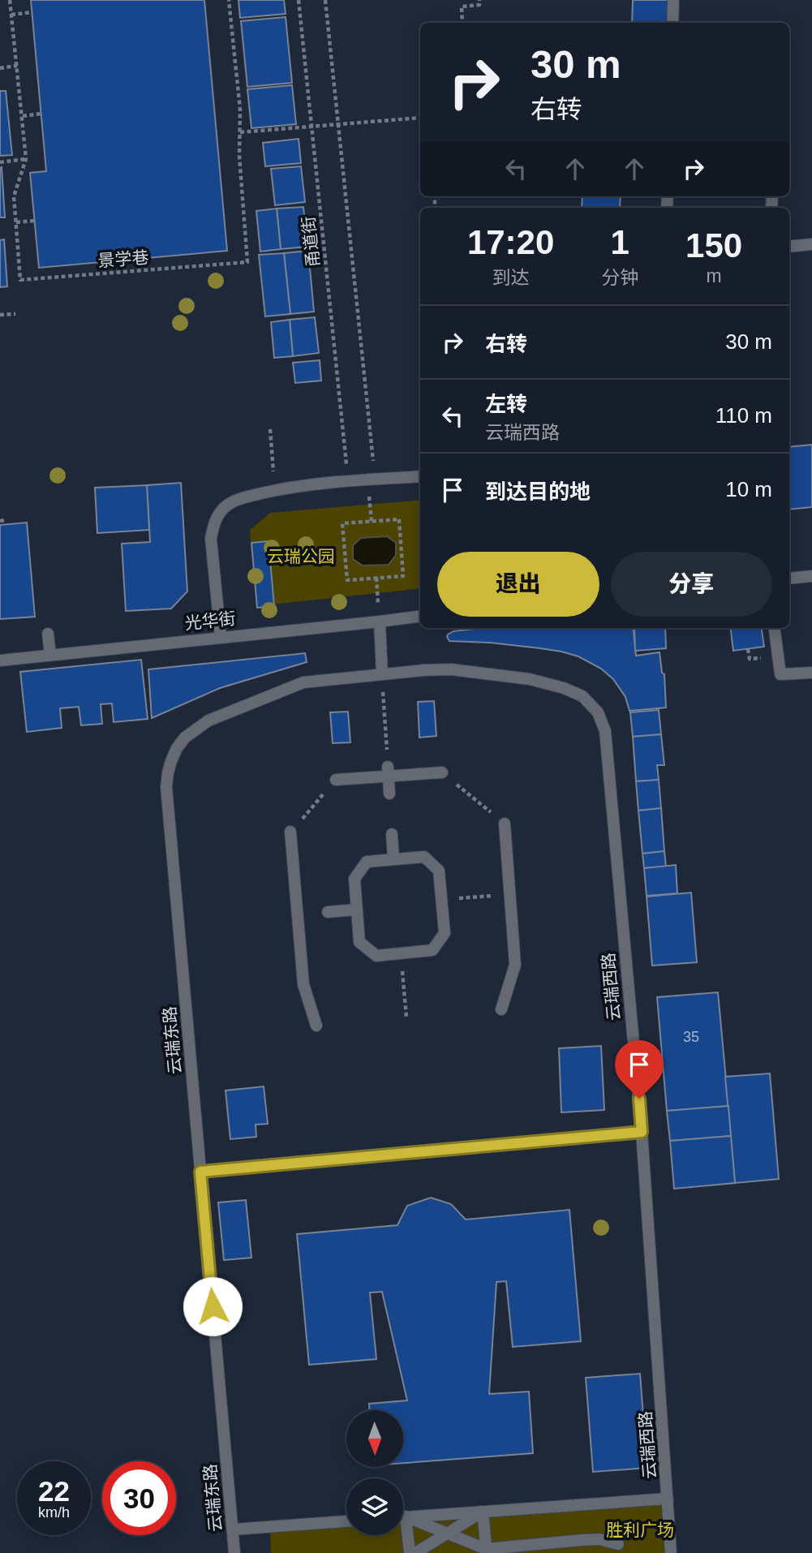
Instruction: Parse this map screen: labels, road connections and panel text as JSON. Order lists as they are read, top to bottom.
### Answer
{
  "streets": {
    "street": ["光华街", "云瑞西路", "云瑞东路"],
    "path": ["甬道街", "景学巷"]
  },
  "crossings": [
    ["云瑞西路", "云瑞东路"]
  ],
  "parks": ["云瑞公园", "胜利广场"],
  "house_numbers": ["35"],
  "north": "bottom",
  "page": {
    "turn": ["30 m", "右转"],
    "eta": [
      "17:20",
      "到达",
      "1",
      "分钟",
      "150",
      "m"
    ],
    "list": [
      {
        "name": "右转",
        "value": "30 m"
      },
      {
        "name": "左转",
        "note": "云瑞西路",
        "value": "110 m"
      },
      {
        "name": "到达目的地",
        "value": "10 m"
      }
    ],
    "buttons": ["退出", "分享"],
    "speed": "22 km/h",
    "limit": "30"
  }
}
